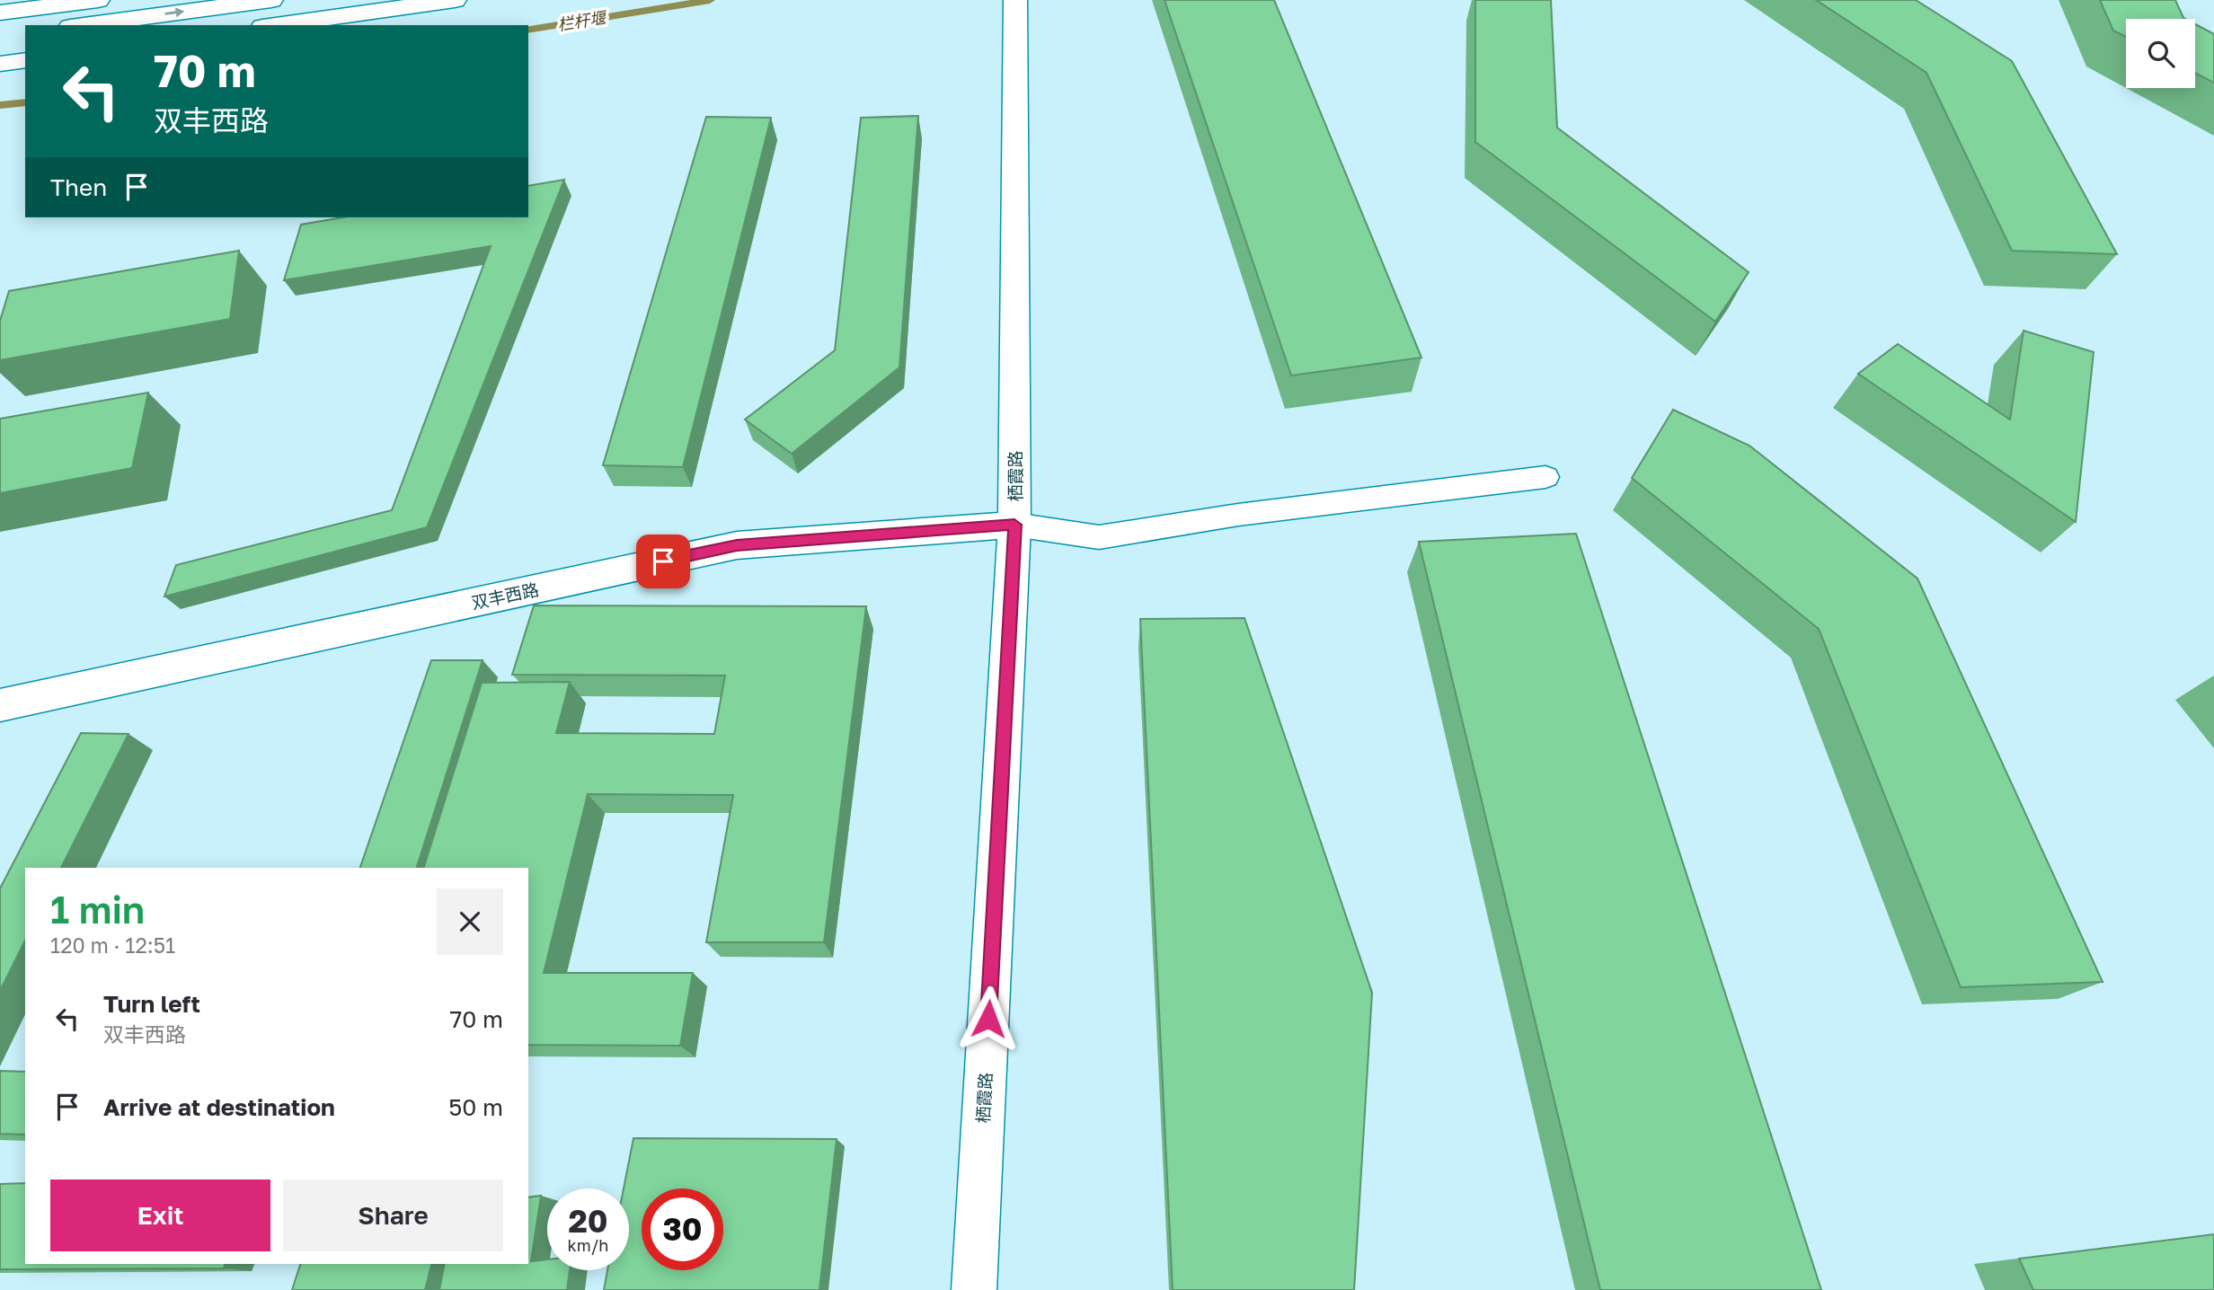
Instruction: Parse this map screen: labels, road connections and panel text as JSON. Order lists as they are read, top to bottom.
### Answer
{
  "streets": {
    "street": ["栖霞路", "双丰西路"]
  },
  "crossings": [
    ["栖霞路", "双丰西路"]
  ],
  "water": ["栏杆堰"],
  "page": {
    "turn": ["70 m", "双丰西路"],
    "then": "Then",
    "heading": ["1 min", "120 m · 12:51"],
    "list": [
      {
        "name": "Turn left",
        "note": "双丰西路",
        "value": "70 m"
      },
      {
        "name": "Arrive at destination",
        "value": "50 m"
      }
    ],
    "buttons": ["Exit", "Share"],
    "speed": "20 km/h",
    "limit": "30"
  }
}
